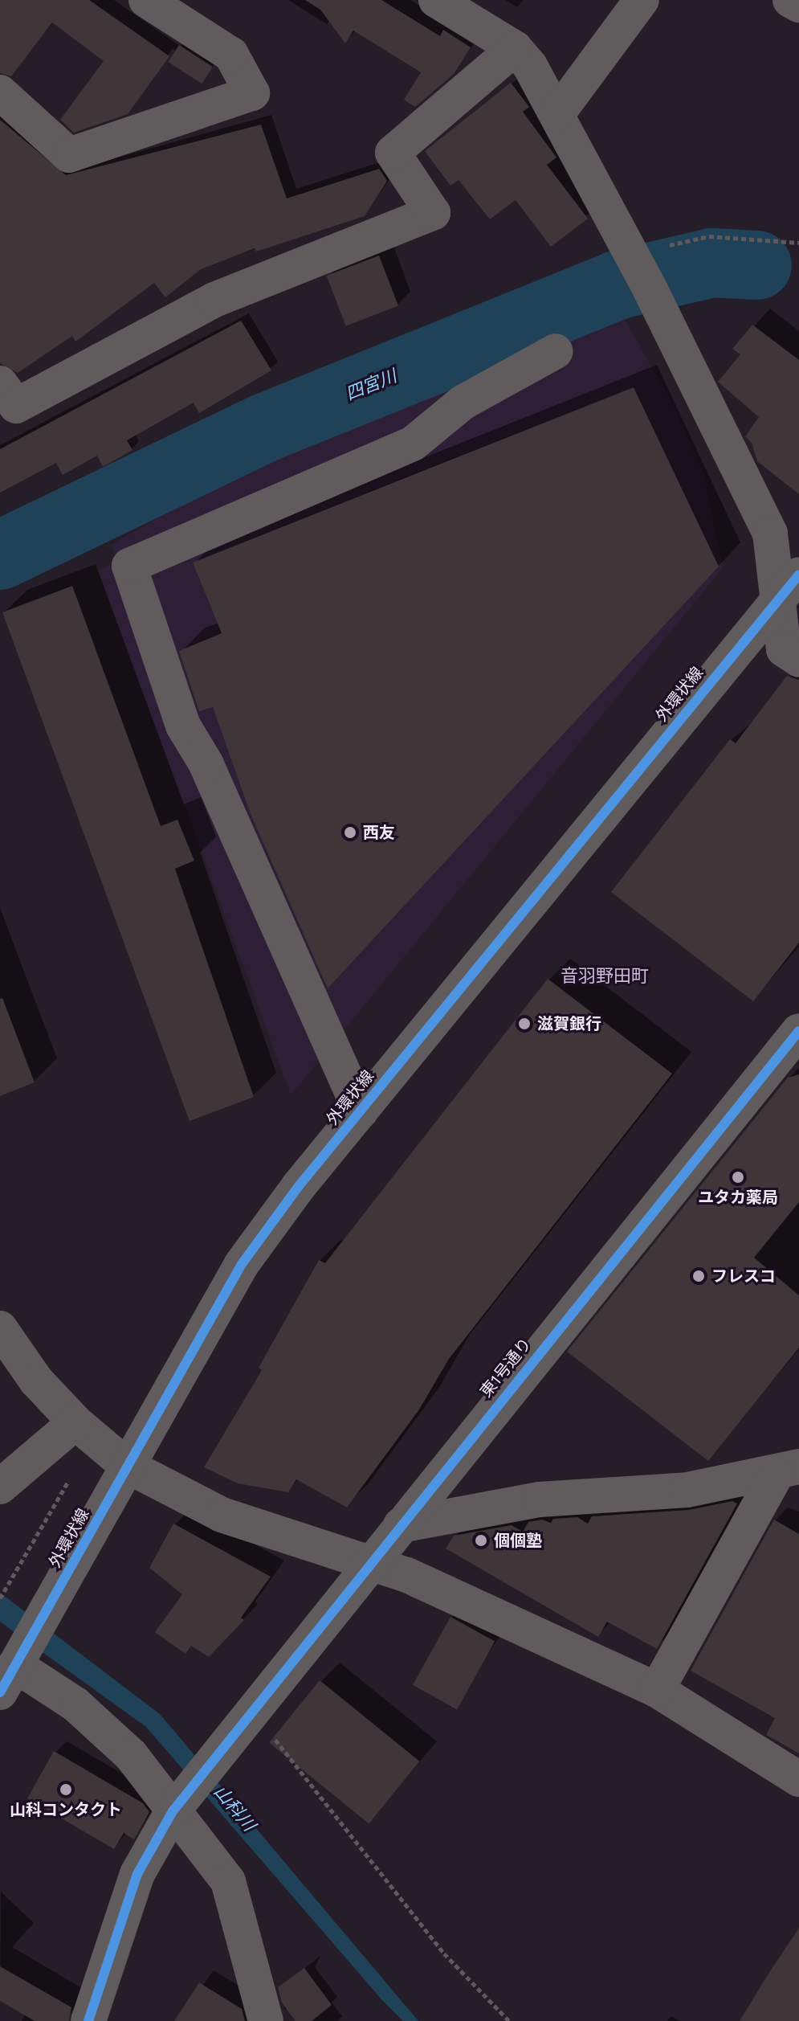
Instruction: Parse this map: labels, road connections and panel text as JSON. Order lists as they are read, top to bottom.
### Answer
{
  "streets": {
    "street": ["外環状線", "東1号通り"]
  },
  "districts": ["音羽野田町"],
  "water": ["四宮川", "山科川"],
  "places": [
    "西友",
    "滋賀銀行",
    "ユタカ薬局",
    "フレスコ",
    "個個塾",
    "山科コンタクト"
  ]
}
